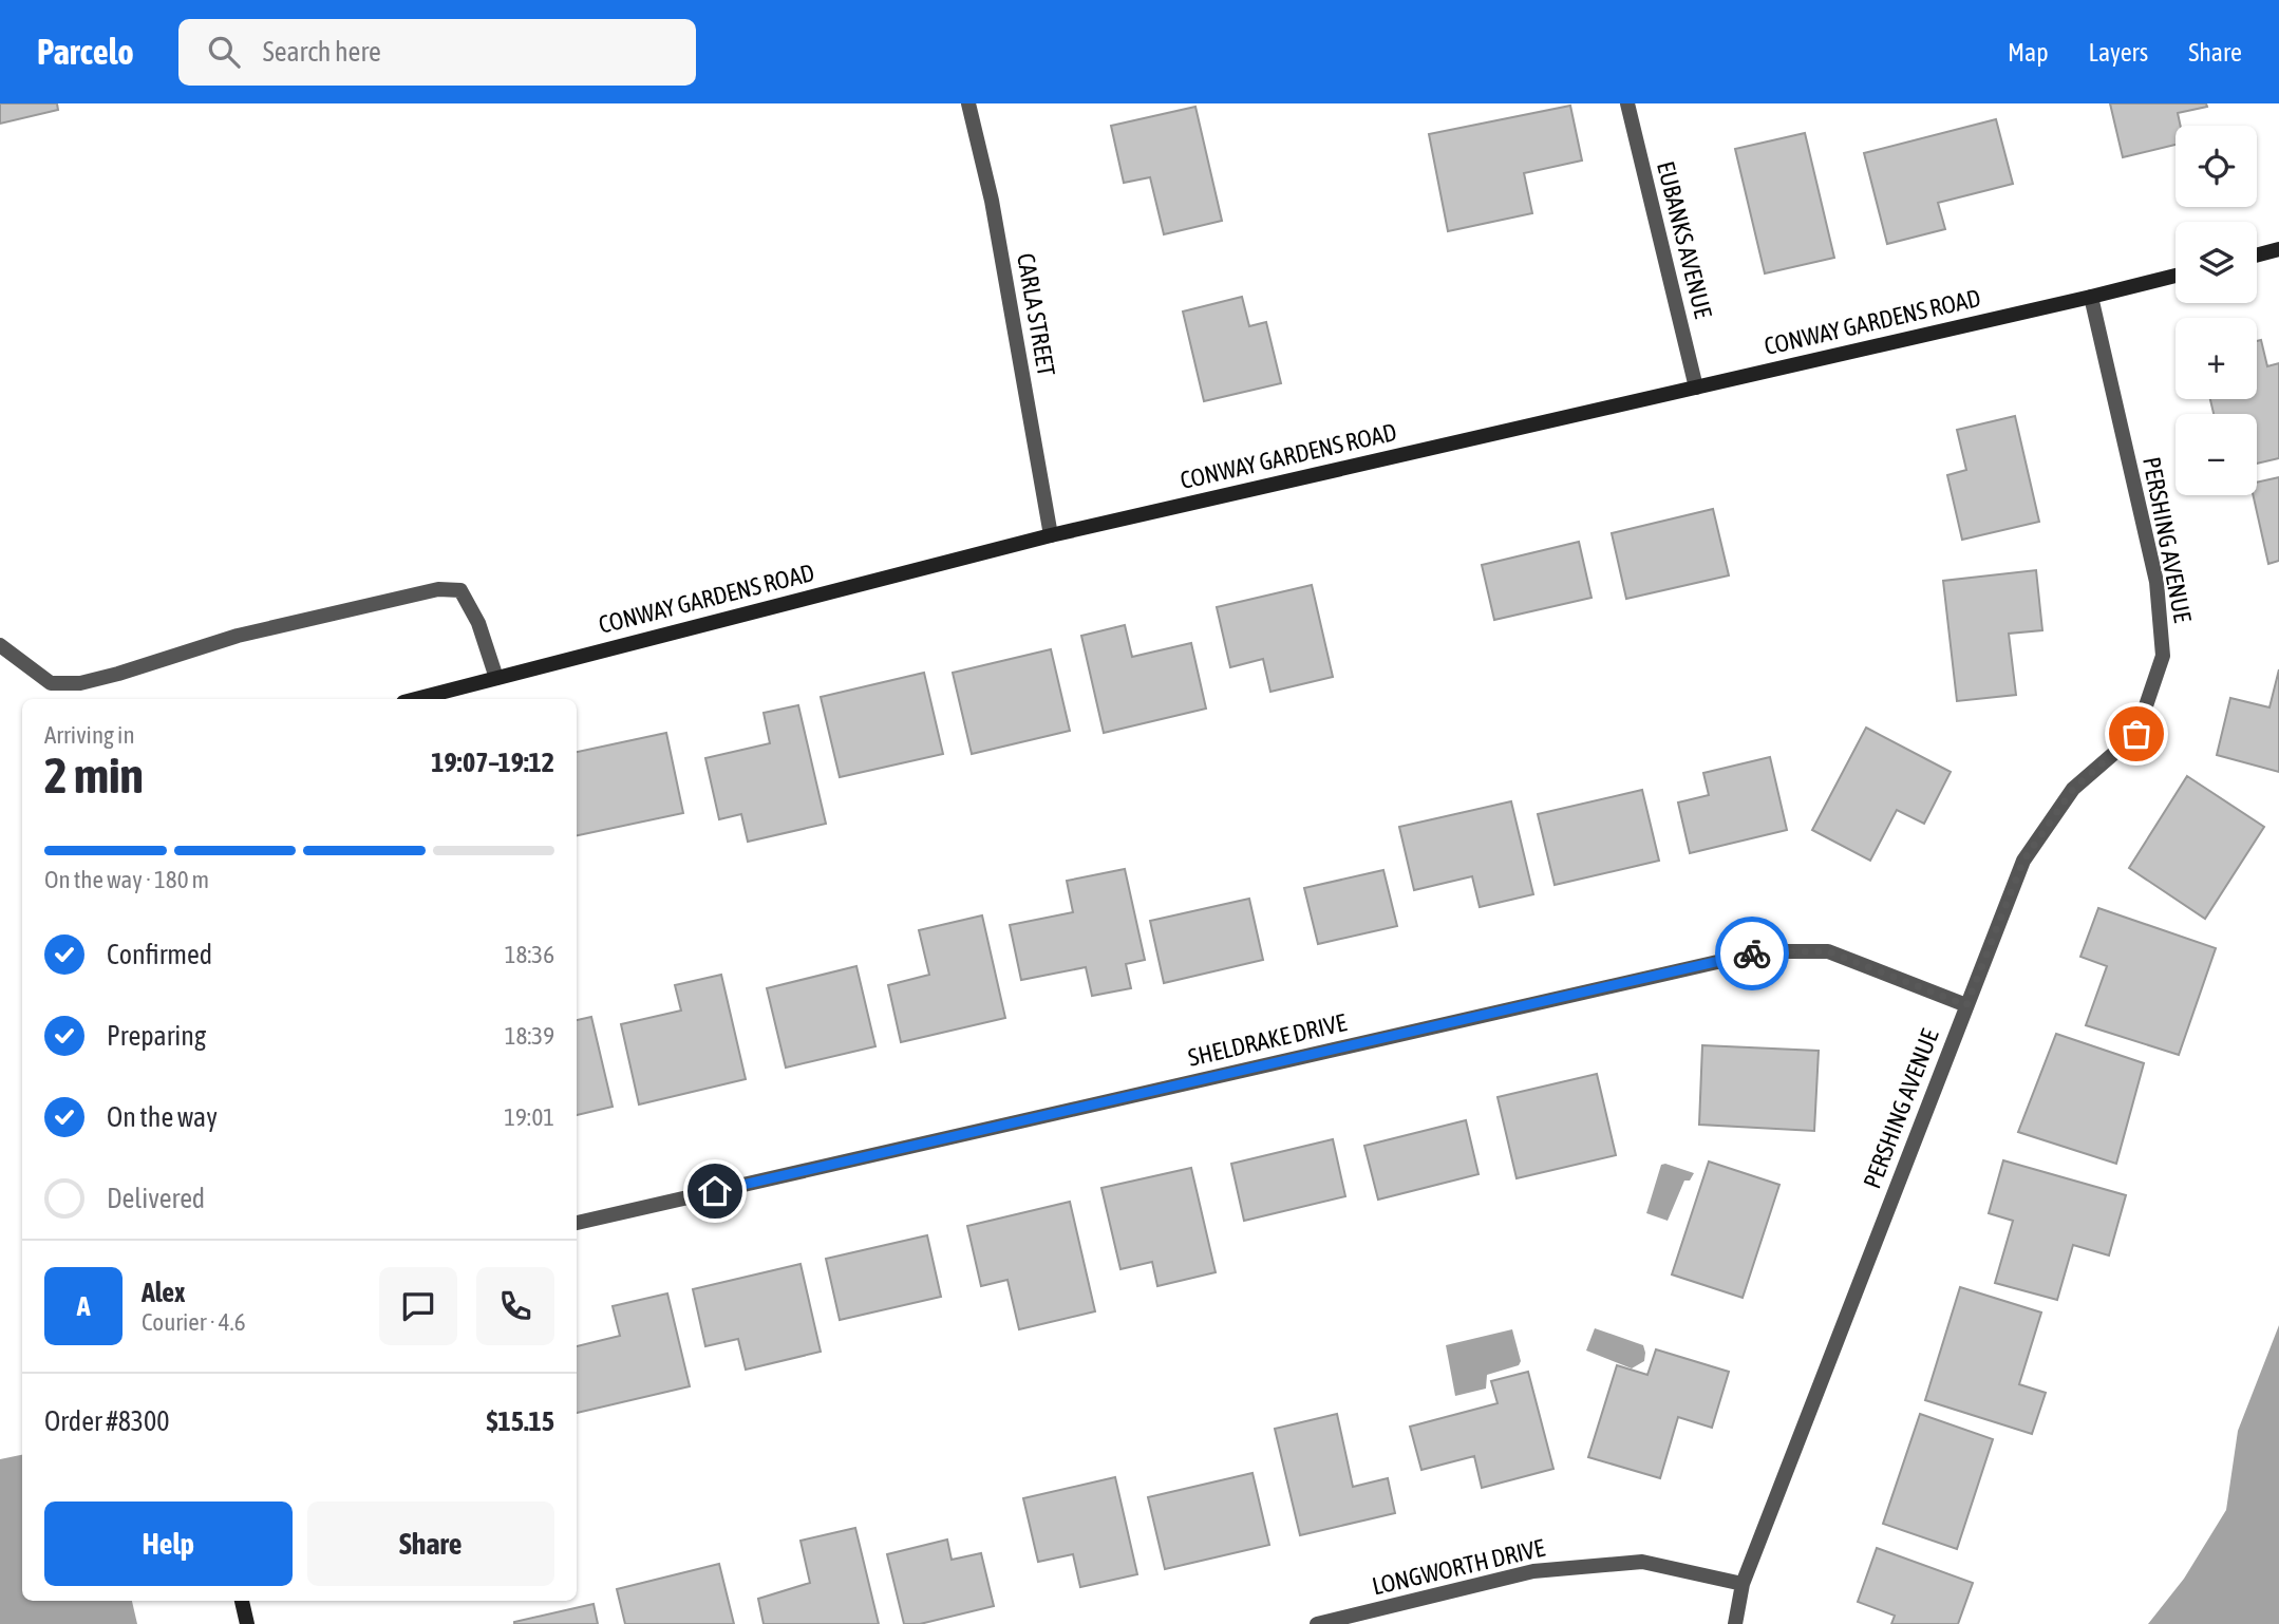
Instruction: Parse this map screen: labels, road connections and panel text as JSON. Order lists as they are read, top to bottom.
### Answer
{
  "streets": {
    "street": [
      "EUBANKS AVENUE",
      "CARLA STREET",
      "CONWAY GARDENS ROAD",
      "PERSHING AVENUE",
      "SHELDRAKE DRIVE",
      "LONGWORTH DRIVE"
    ]
  },
  "crossings": [
    ["EUBANKS AVENUE", "CONWAY GARDENS ROAD"],
    ["CARLA STREET", "CONWAY GARDENS ROAD"],
    ["CONWAY GARDENS ROAD", "PERSHING AVENUE"],
    ["PERSHING AVENUE", "SHELDRAKE DRIVE"],
    ["PERSHING AVENUE", "LONGWORTH DRIVE"]
  ],
  "page": {
    "header": "Parcelo",
    "search": "Search here",
    "nav": ["Map", "Layers", "Share"],
    "map_buttons": ["+", "−"],
    "heading": ["2 min", "Arriving in", "19:07–19:12"],
    "panel": [
      "Alex",
      "Courier · 4.6",
      "Order #8300",
      "$15.15"
    ],
    "bar": "On the way · 180 m",
    "list": [
      ["Confirmed", "18:36"],
      ["Preparing", "18:39"],
      ["On the way", "19:01"],
      "Delivered"
    ],
    "round": "A",
    "buttons": ["Help", "Share"]
  }
}
